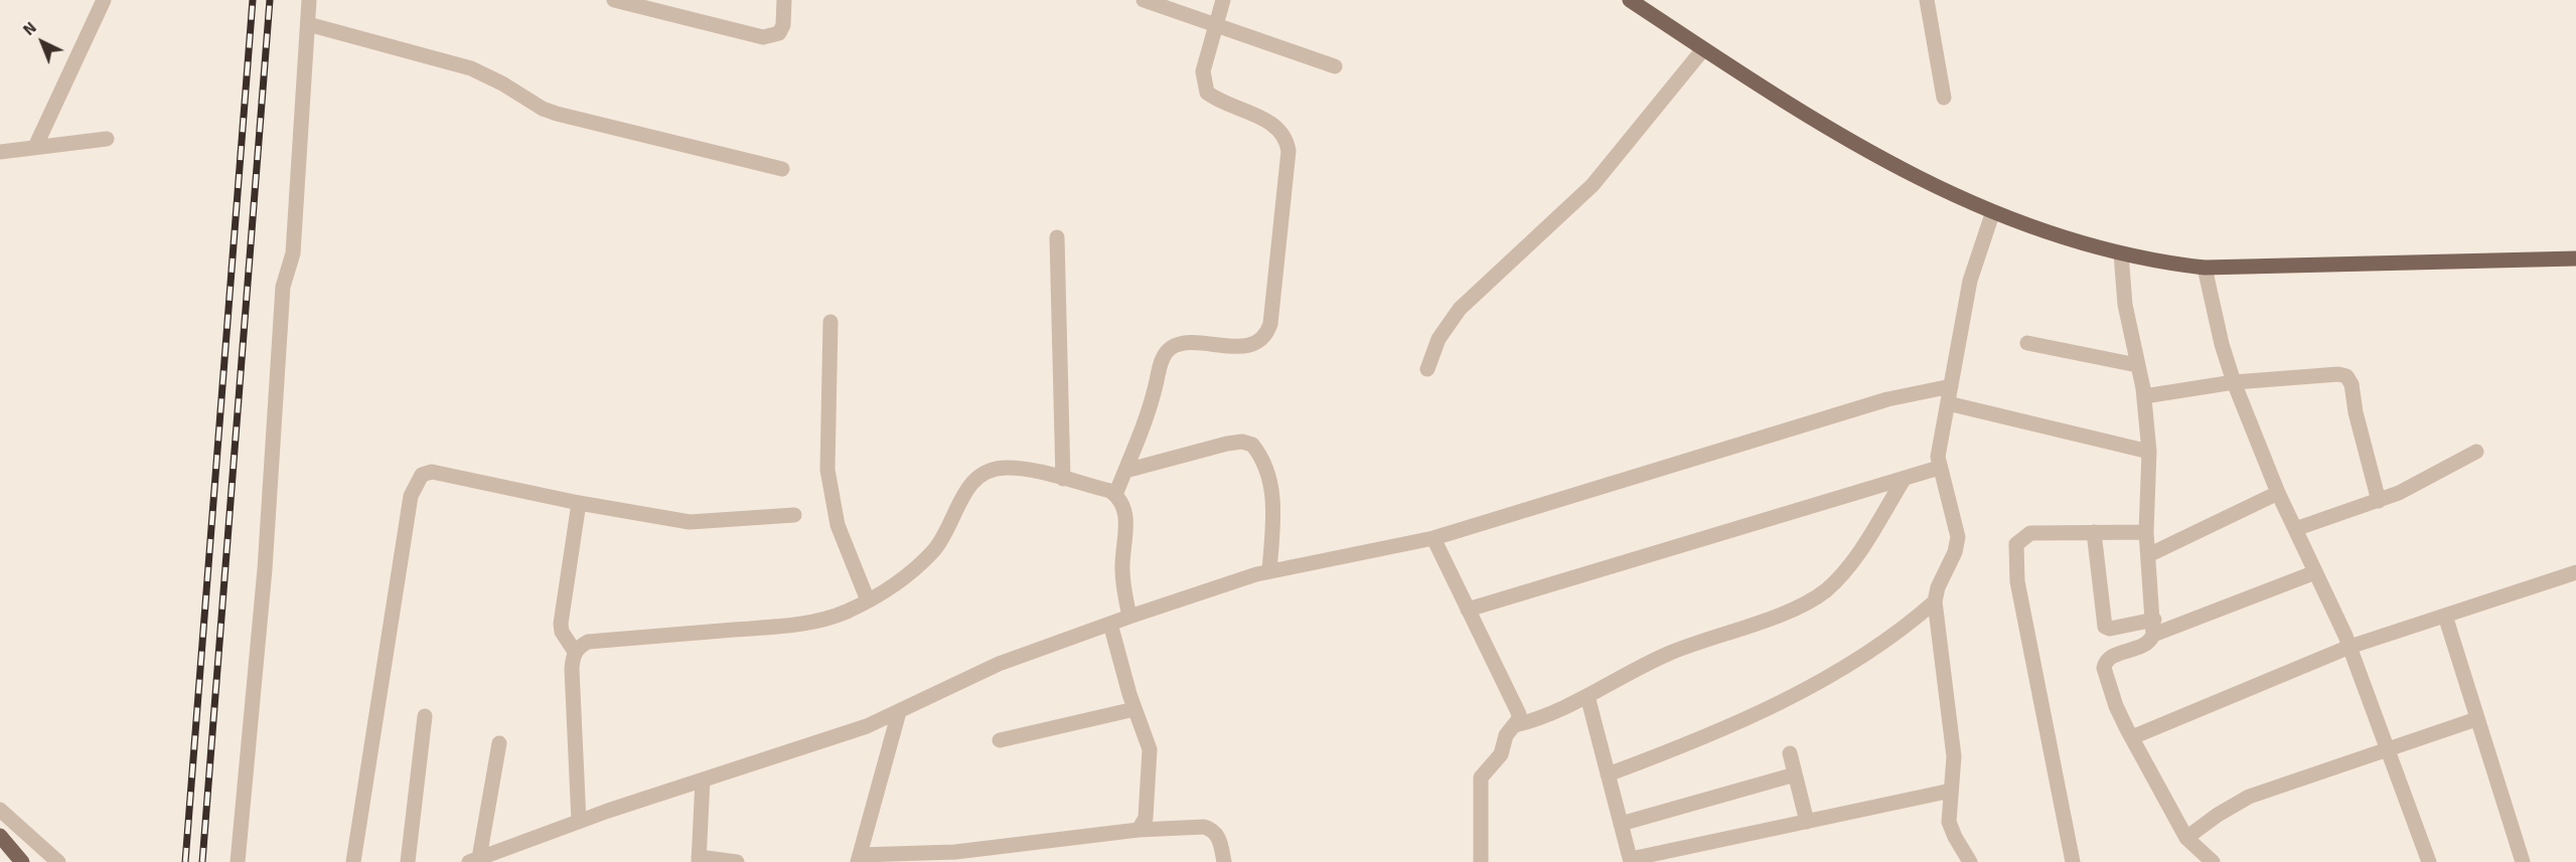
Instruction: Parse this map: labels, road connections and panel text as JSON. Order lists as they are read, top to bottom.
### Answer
{
  "north": "top left"
}
